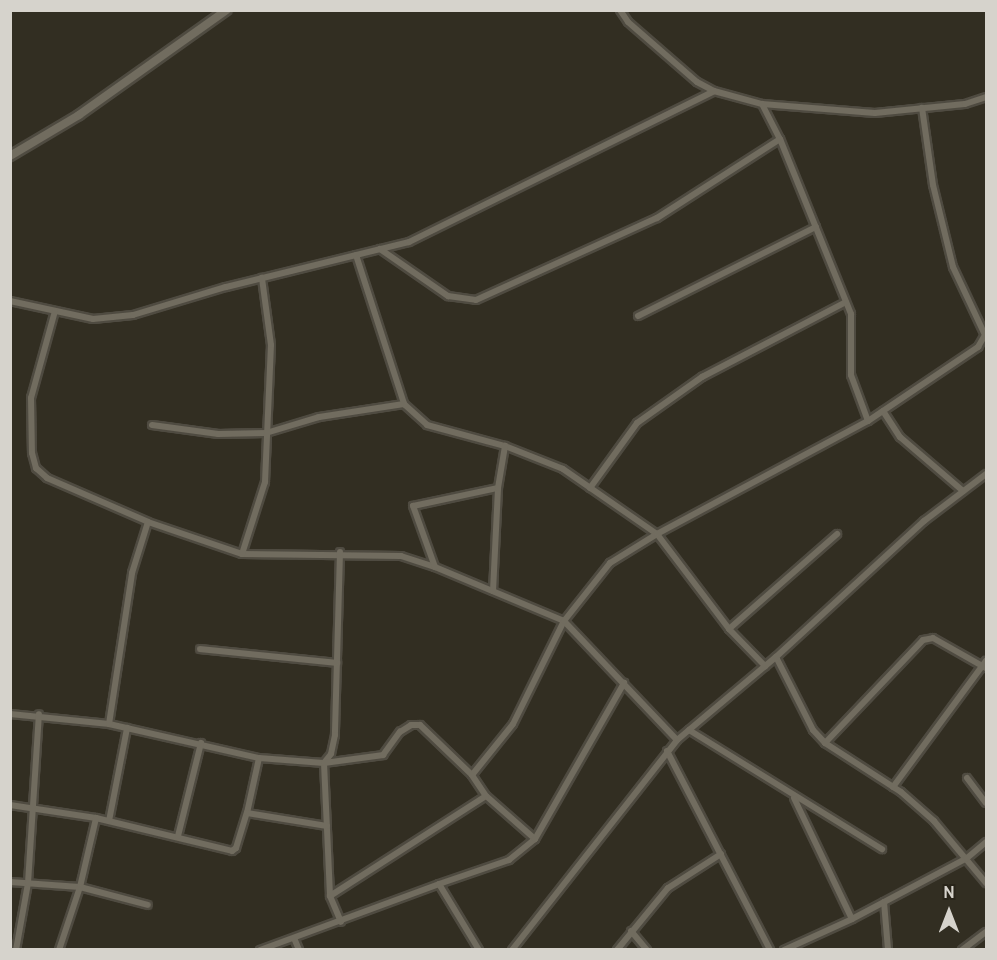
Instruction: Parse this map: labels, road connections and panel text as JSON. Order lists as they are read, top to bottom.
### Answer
{
  "north": "top"
}
